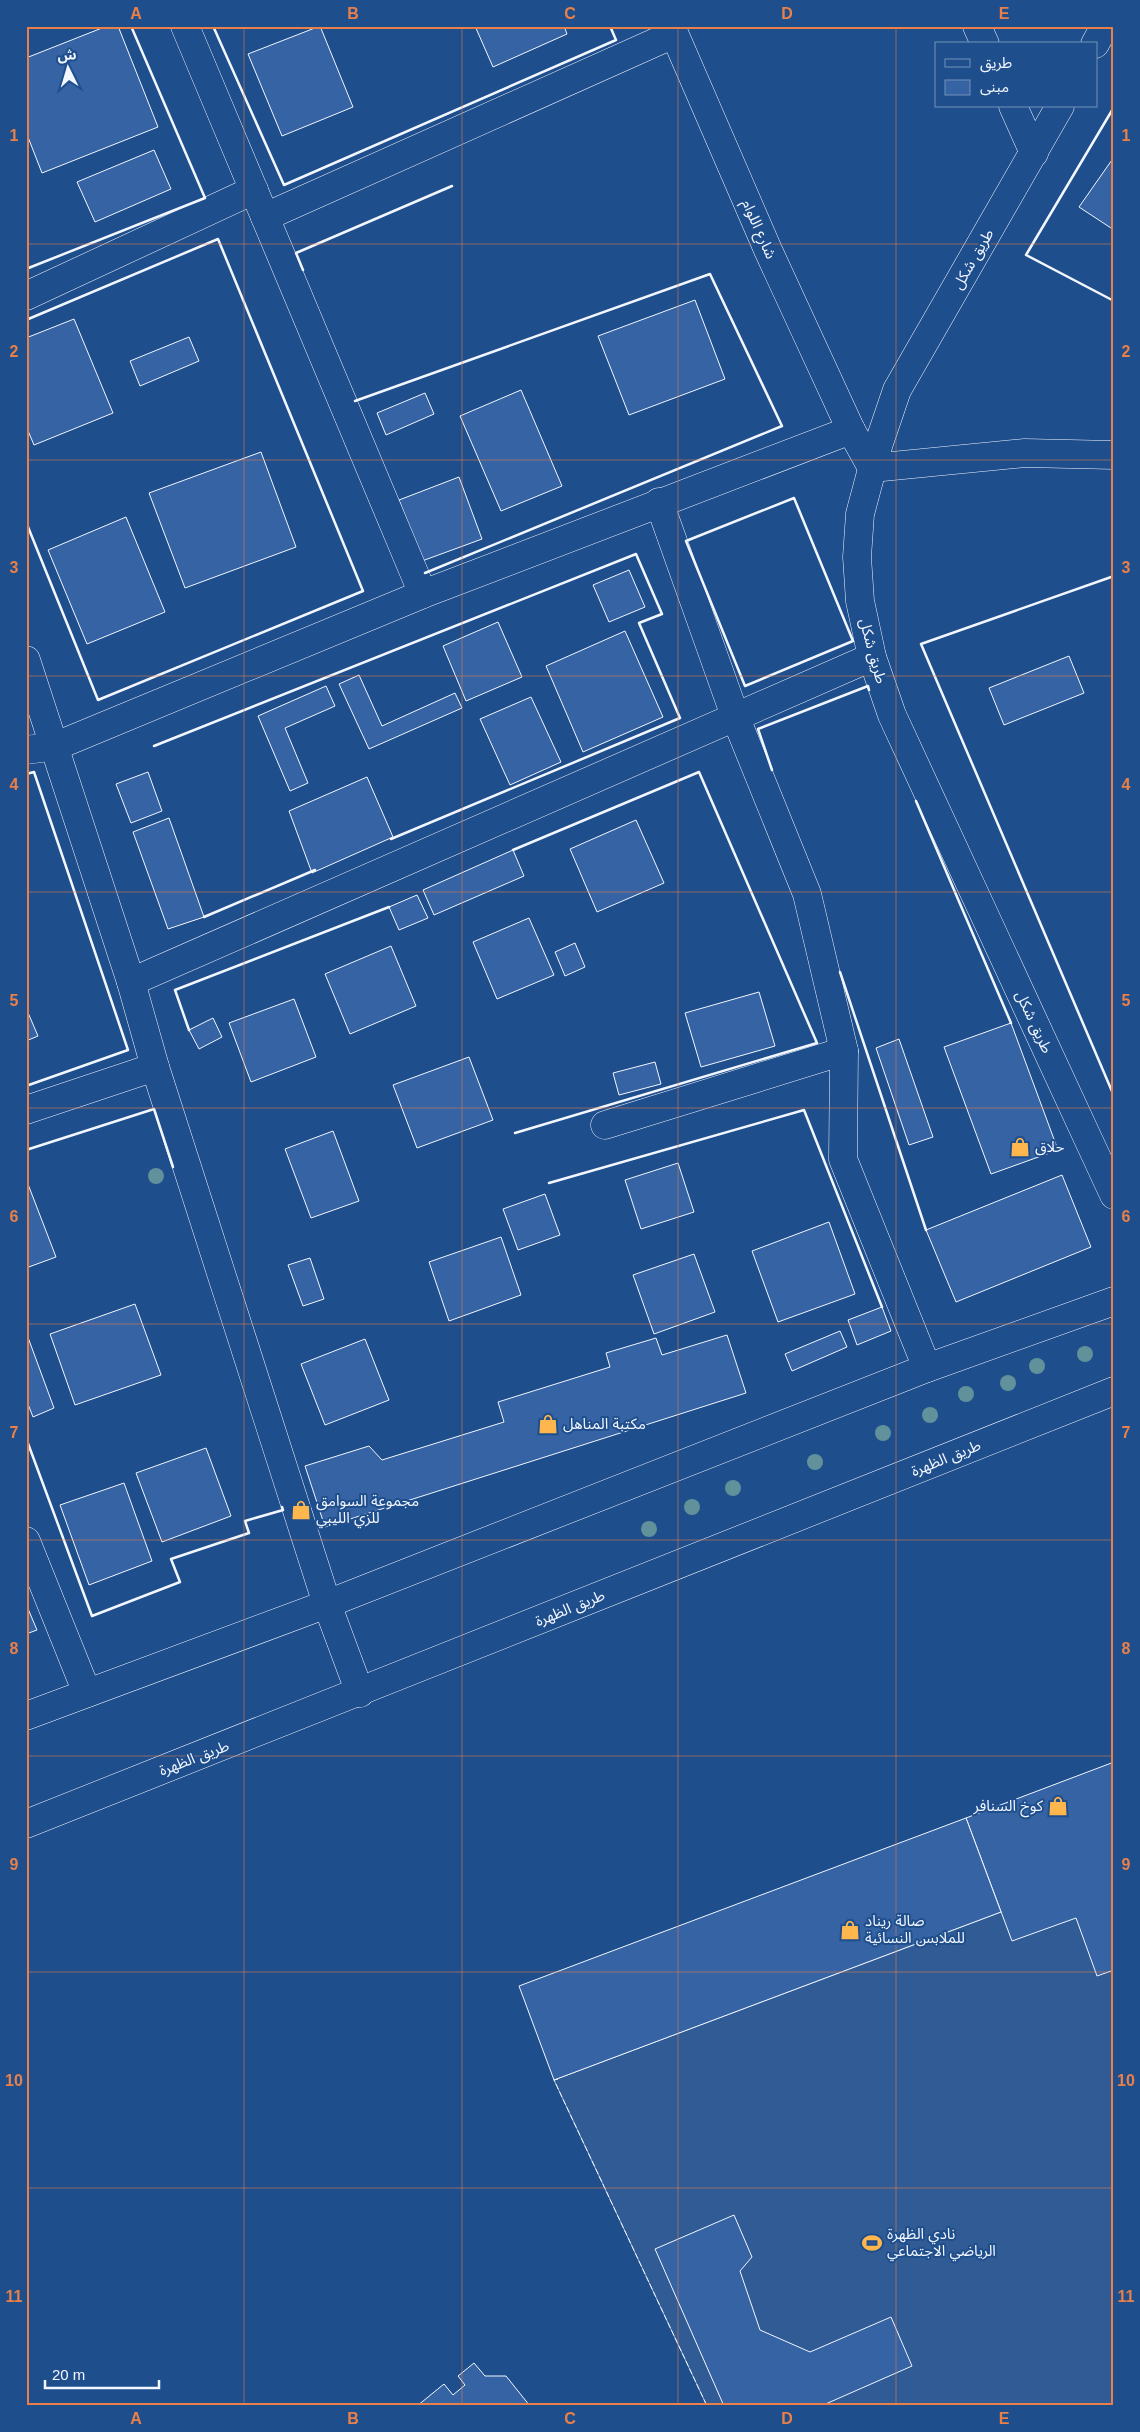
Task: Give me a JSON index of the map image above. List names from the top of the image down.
{
  "streets": {
    "street": ["شارع اللوام", "طريق شكل", "طريق الظهرة"]
  },
  "crossings": [
    ["شارع اللوام", "طريق شكل"]
  ],
  "places": {
    "shop": [
      "حلاق",
      "مكتبة المناهل",
      "مجموعة السوامق للزي الليبي",
      "كوخ السنافر",
      "صالة ريناد للملابس النسائية"
    ],
    "sports": ["نادي الظهرة الرياضي الاجتماعي"]
  },
  "legend": ["طريق", "مبنى"],
  "scale_bar": "20 m",
  "north": "top",
  "grid": {
    "columns": [
      "A",
      "B",
      "C",
      "D",
      "E"
    ],
    "rows": [
      "1",
      "2",
      "3",
      "4",
      "5",
      "6",
      "7",
      "8",
      "9",
      "10",
      "11"
    ]
  }
}
